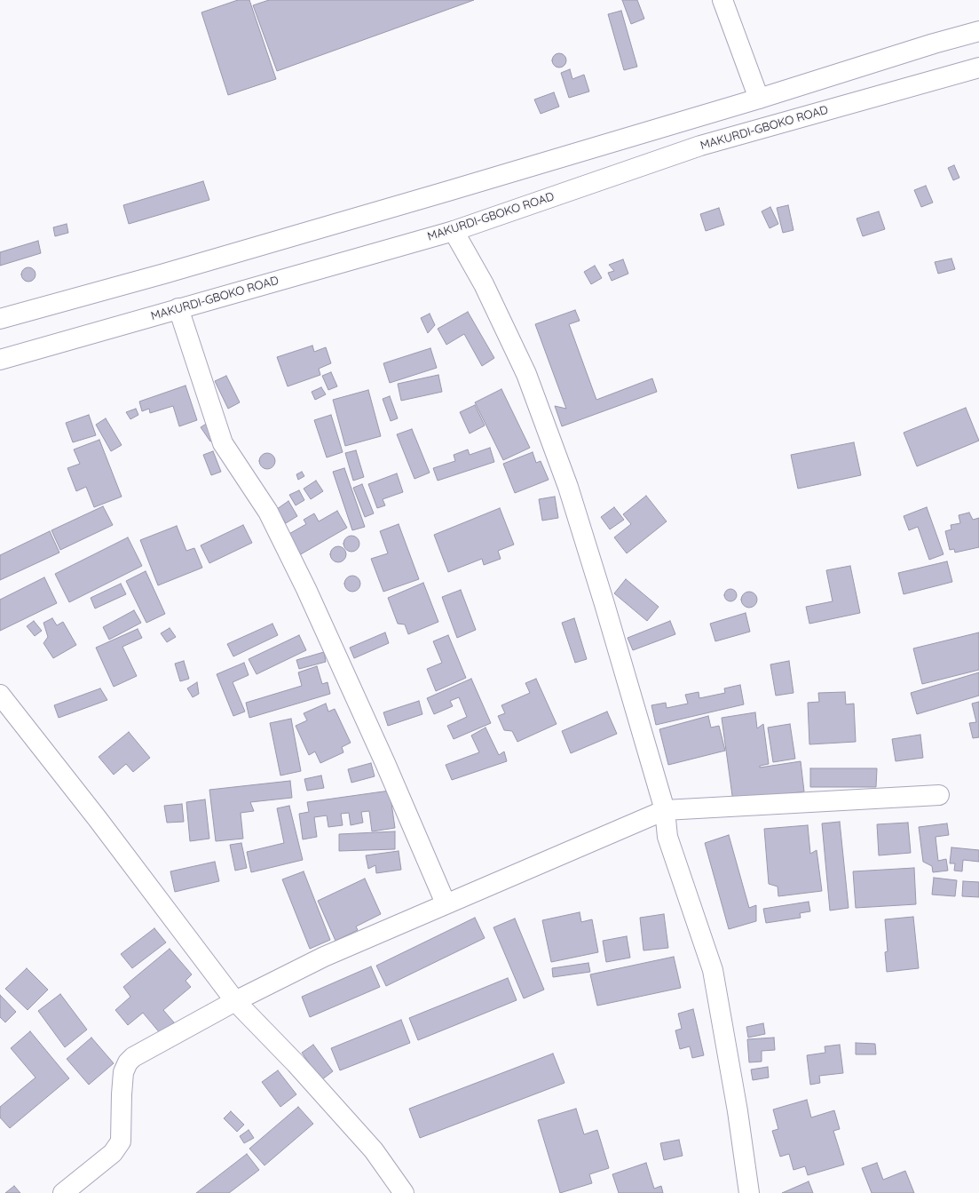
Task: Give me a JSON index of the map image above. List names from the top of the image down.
{
  "streets": {
    "street": ["MAKURDI-GBOKO ROAD"]
  }
}
